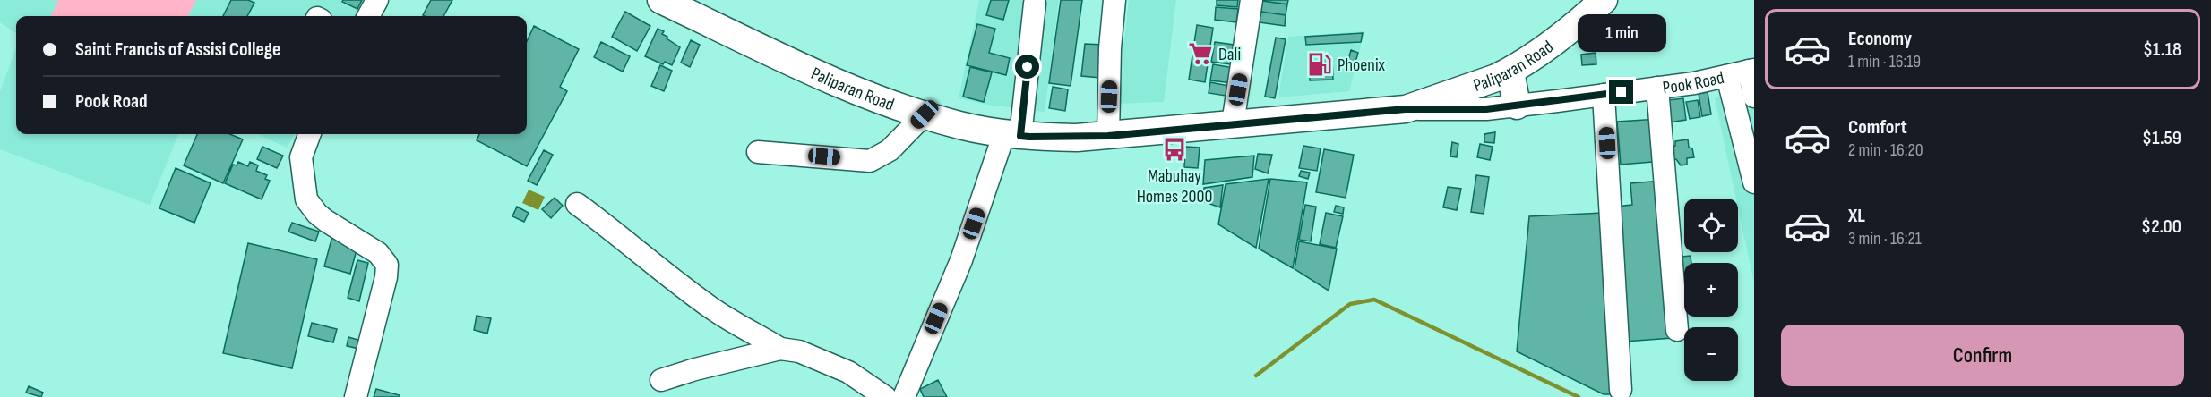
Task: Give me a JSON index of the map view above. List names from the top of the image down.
{
  "streets": {
    "main road": ["Paliparan Road"],
    "street": ["Pook Road"]
  },
  "crossings": [
    ["Paliparan Road", "Pook Road"]
  ],
  "places": {
    "supermarket": ["Dali"],
    "fuel station": ["Phoenix"],
    "bus stop": ["Mabuhay Homes 2000"]
  },
  "page": {
    "list": [
      {
        "name": "Economy",
        "note": "1 min · 16:19",
        "value": "$1.18"
      },
      {
        "name": "Comfort",
        "note": "2 min · 16:20",
        "value": "$1.59"
      },
      {
        "name": "XL",
        "note": "3 min · 16:21",
        "value": "$2.00"
      }
    ],
    "bubble": "1 min",
    "banner": ["Saint Francis of Assisi College", "Pook Road"],
    "map_buttons": ["+", "−"],
    "buttons": "Confirm"
  }
}
